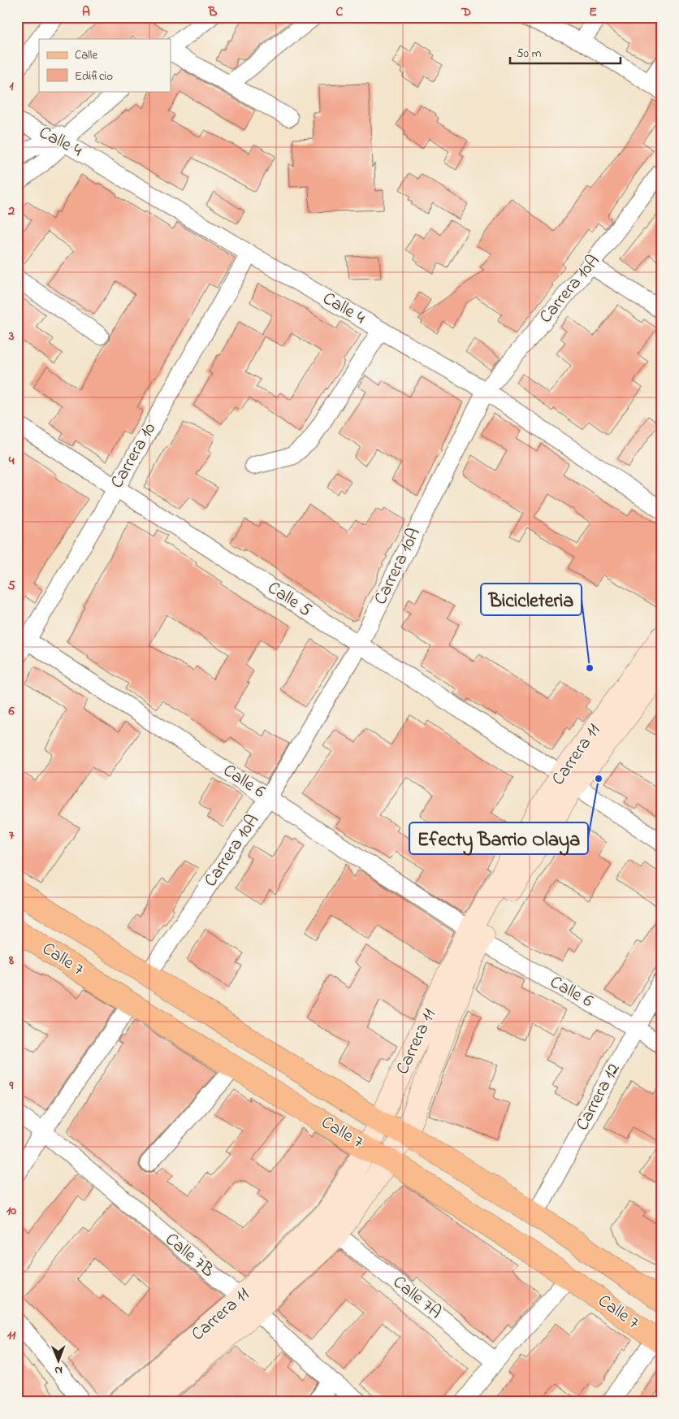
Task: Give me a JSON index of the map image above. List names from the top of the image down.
{
  "streets": {
    "main road": ["Carrera 11", "Calle 7"],
    "street": [
      "Calle 4",
      "Carrera 10A",
      "Carrera 10",
      "Calle 5",
      "Calle 6",
      "Carrera 12",
      "Calle 7B",
      "Calle 7A"
    ]
  },
  "crossings": [
    ["Calle 4", "Carrera 10A"],
    ["Calle 4", "Carrera 10"],
    ["Carrera 10A", "Calle 5"],
    ["Carrera 10A", "Calle 6"],
    ["Carrera 10A", "Calle 7"],
    ["Carrera 10", "Calle 5"],
    ["Carrera 10", "Calle 6"],
    ["Calle 5", "Carrera 11"],
    ["Carrera 11", "Calle 6"],
    ["Carrera 11", "Calle 7"],
    ["Carrera 11", "Calle 7B"],
    ["Carrera 11", "Calle 7A"],
    ["Calle 6", "Carrera 12"],
    ["Calle 7", "Carrera 12"]
  ],
  "places": ["Bicicleteria", "Efecty Barrio Olaya"],
  "legend": ["Calle", "Edificio"],
  "scale_bar": "50 m",
  "north": "bottom",
  "grid": {
    "columns": [
      "A",
      "B",
      "C",
      "D",
      "E"
    ],
    "rows": [
      "1",
      "2",
      "3",
      "4",
      "5",
      "6",
      "7",
      "8",
      "9",
      "10",
      "11"
    ]
  }
}
